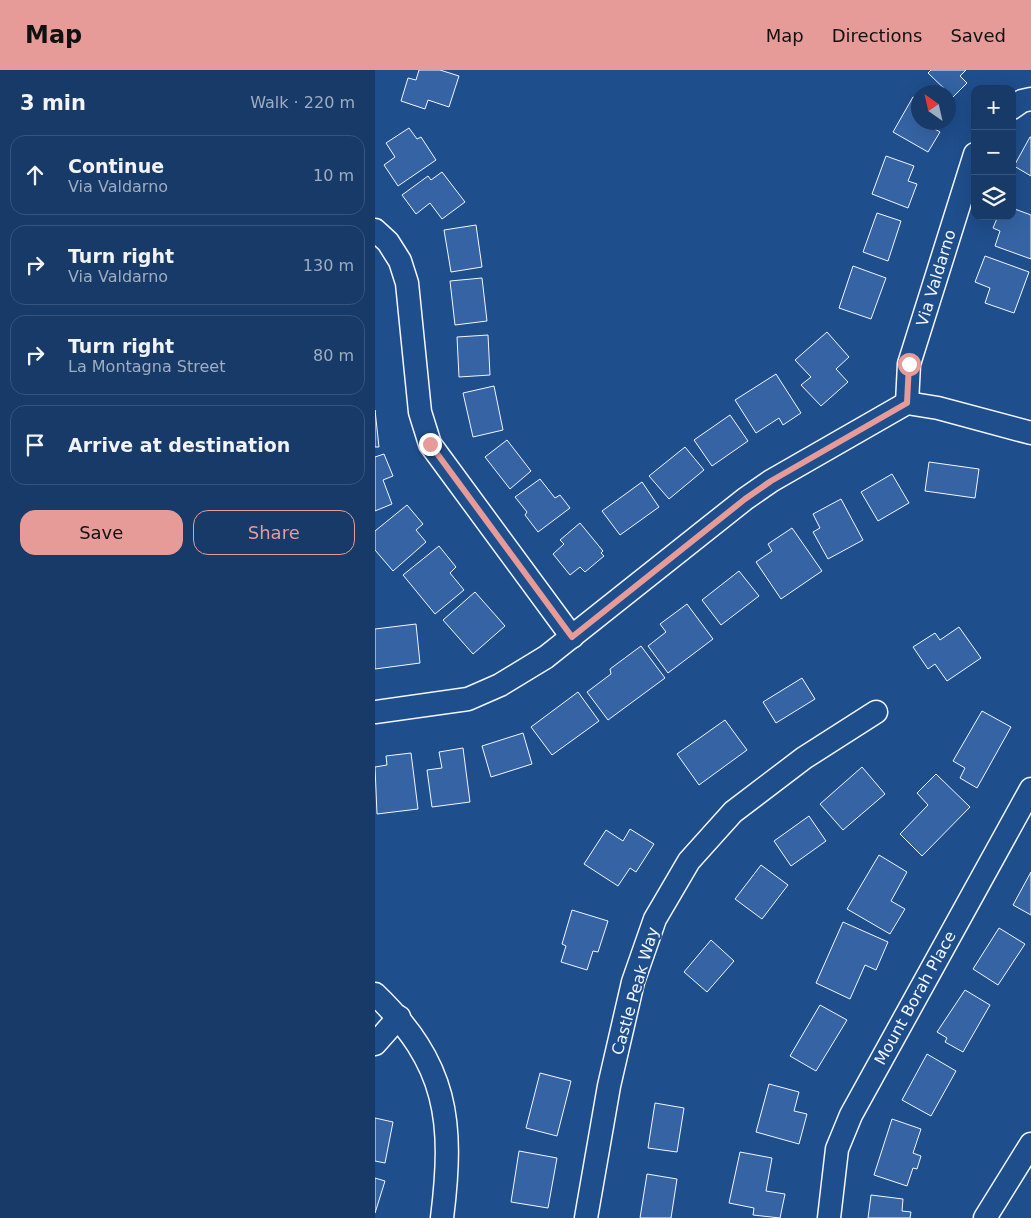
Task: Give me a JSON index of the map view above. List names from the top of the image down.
{
  "streets": {
    "street": ["Via Valdarno", "Castle Peak Way", "Mount Borah Place"]
  },
  "north": "top left",
  "page": {
    "header": "Map",
    "nav": ["Map", "Directions", "Saved"],
    "heading": ["3 min", "Walk · 220 m"],
    "map_buttons": ["+", "−"],
    "list": [
      ["Continue", "Via Valdarno", "10 m"],
      ["Turn right", "Via Valdarno", "130 m"],
      ["Turn right", "La Montagna Street", "80 m"],
      "Arrive at destination"
    ],
    "buttons": ["Save", "Share"]
  }
}
